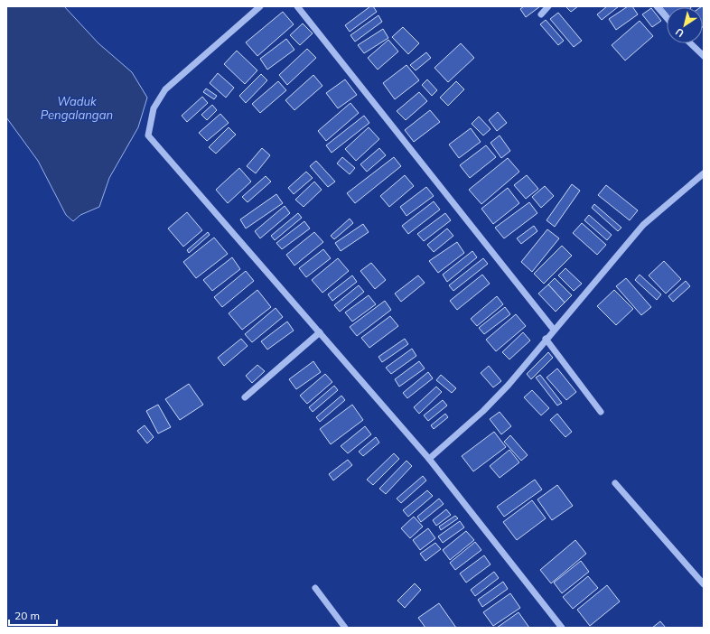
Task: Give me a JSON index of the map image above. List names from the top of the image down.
{
  "water": ["Waduk Pengalangan"],
  "scale_bar": "20 m",
  "north": "bottom left"
}
